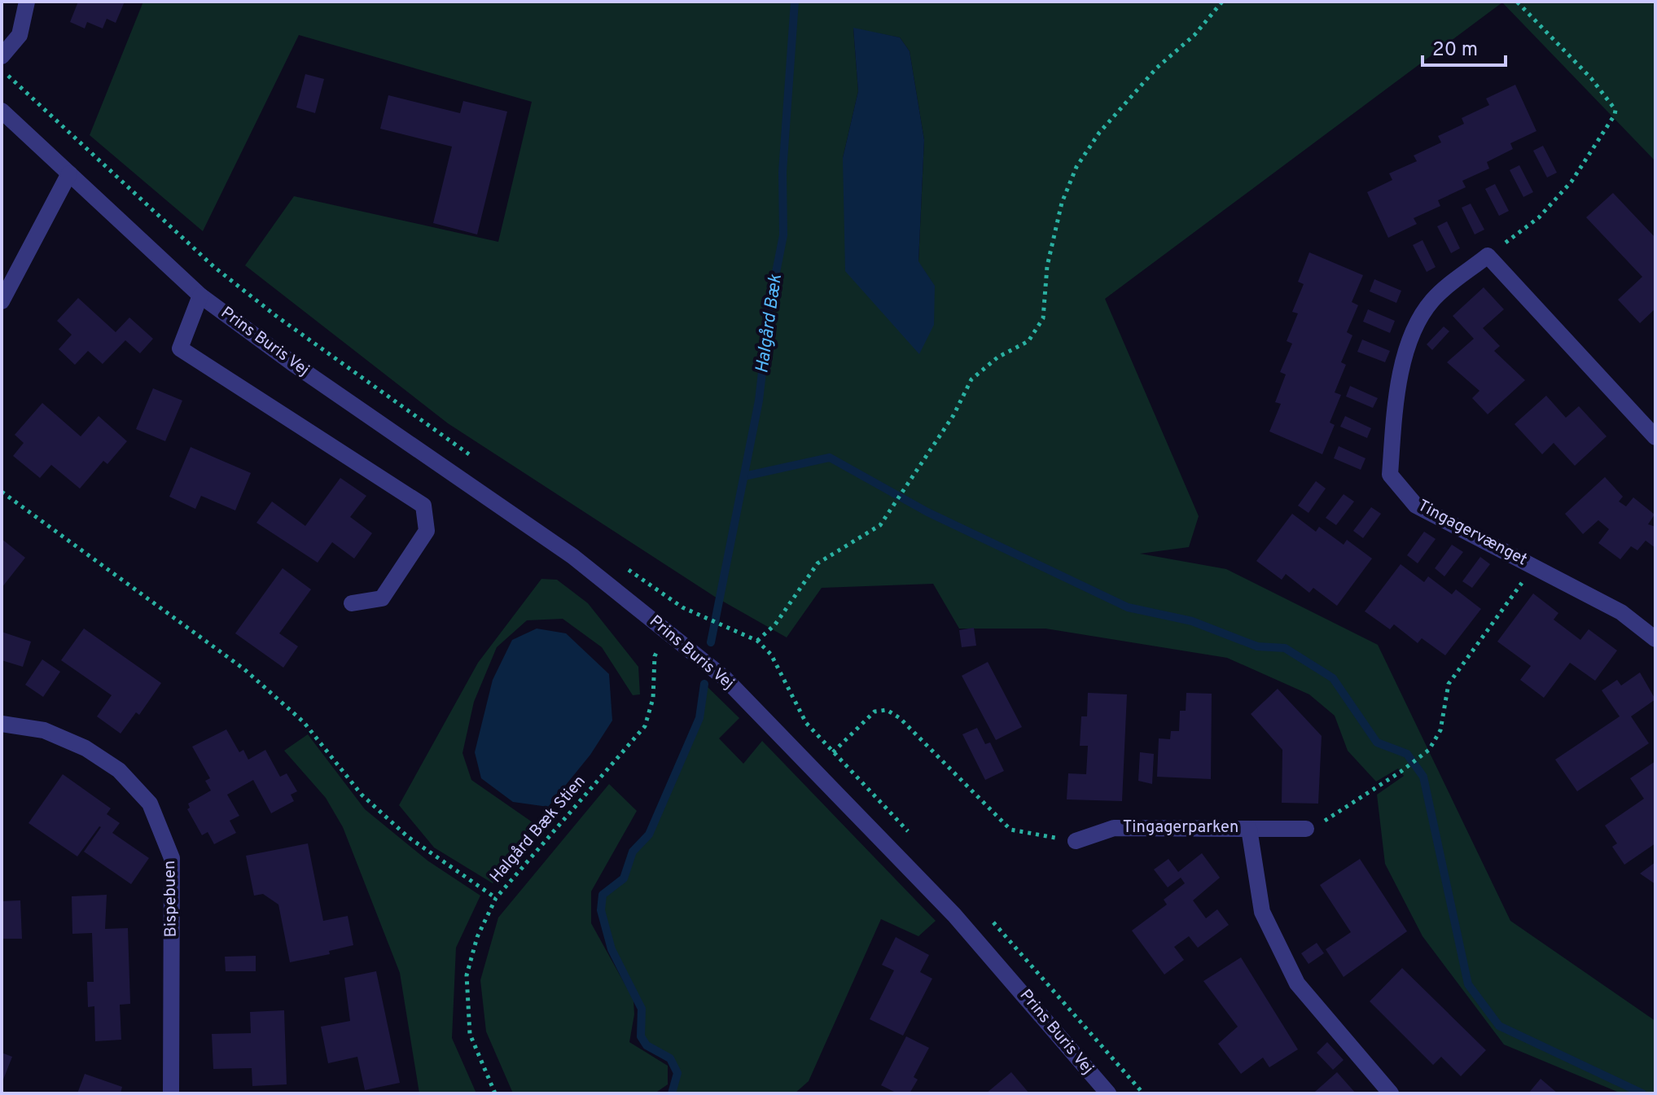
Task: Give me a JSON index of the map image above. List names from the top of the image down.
{
  "streets": {
    "street": [
      "Prins Buris Vej",
      "Tingagervænget",
      "Tingagerparken",
      "Bispebuen"
    ],
    "path": ["Halgård Bæk Stien"]
  },
  "crossings": [
    ["Prins Buris Vej", "Halgård Bæk Stien"]
  ],
  "water": ["Halgård Bæk"],
  "scale_bar": "20 m"
}
